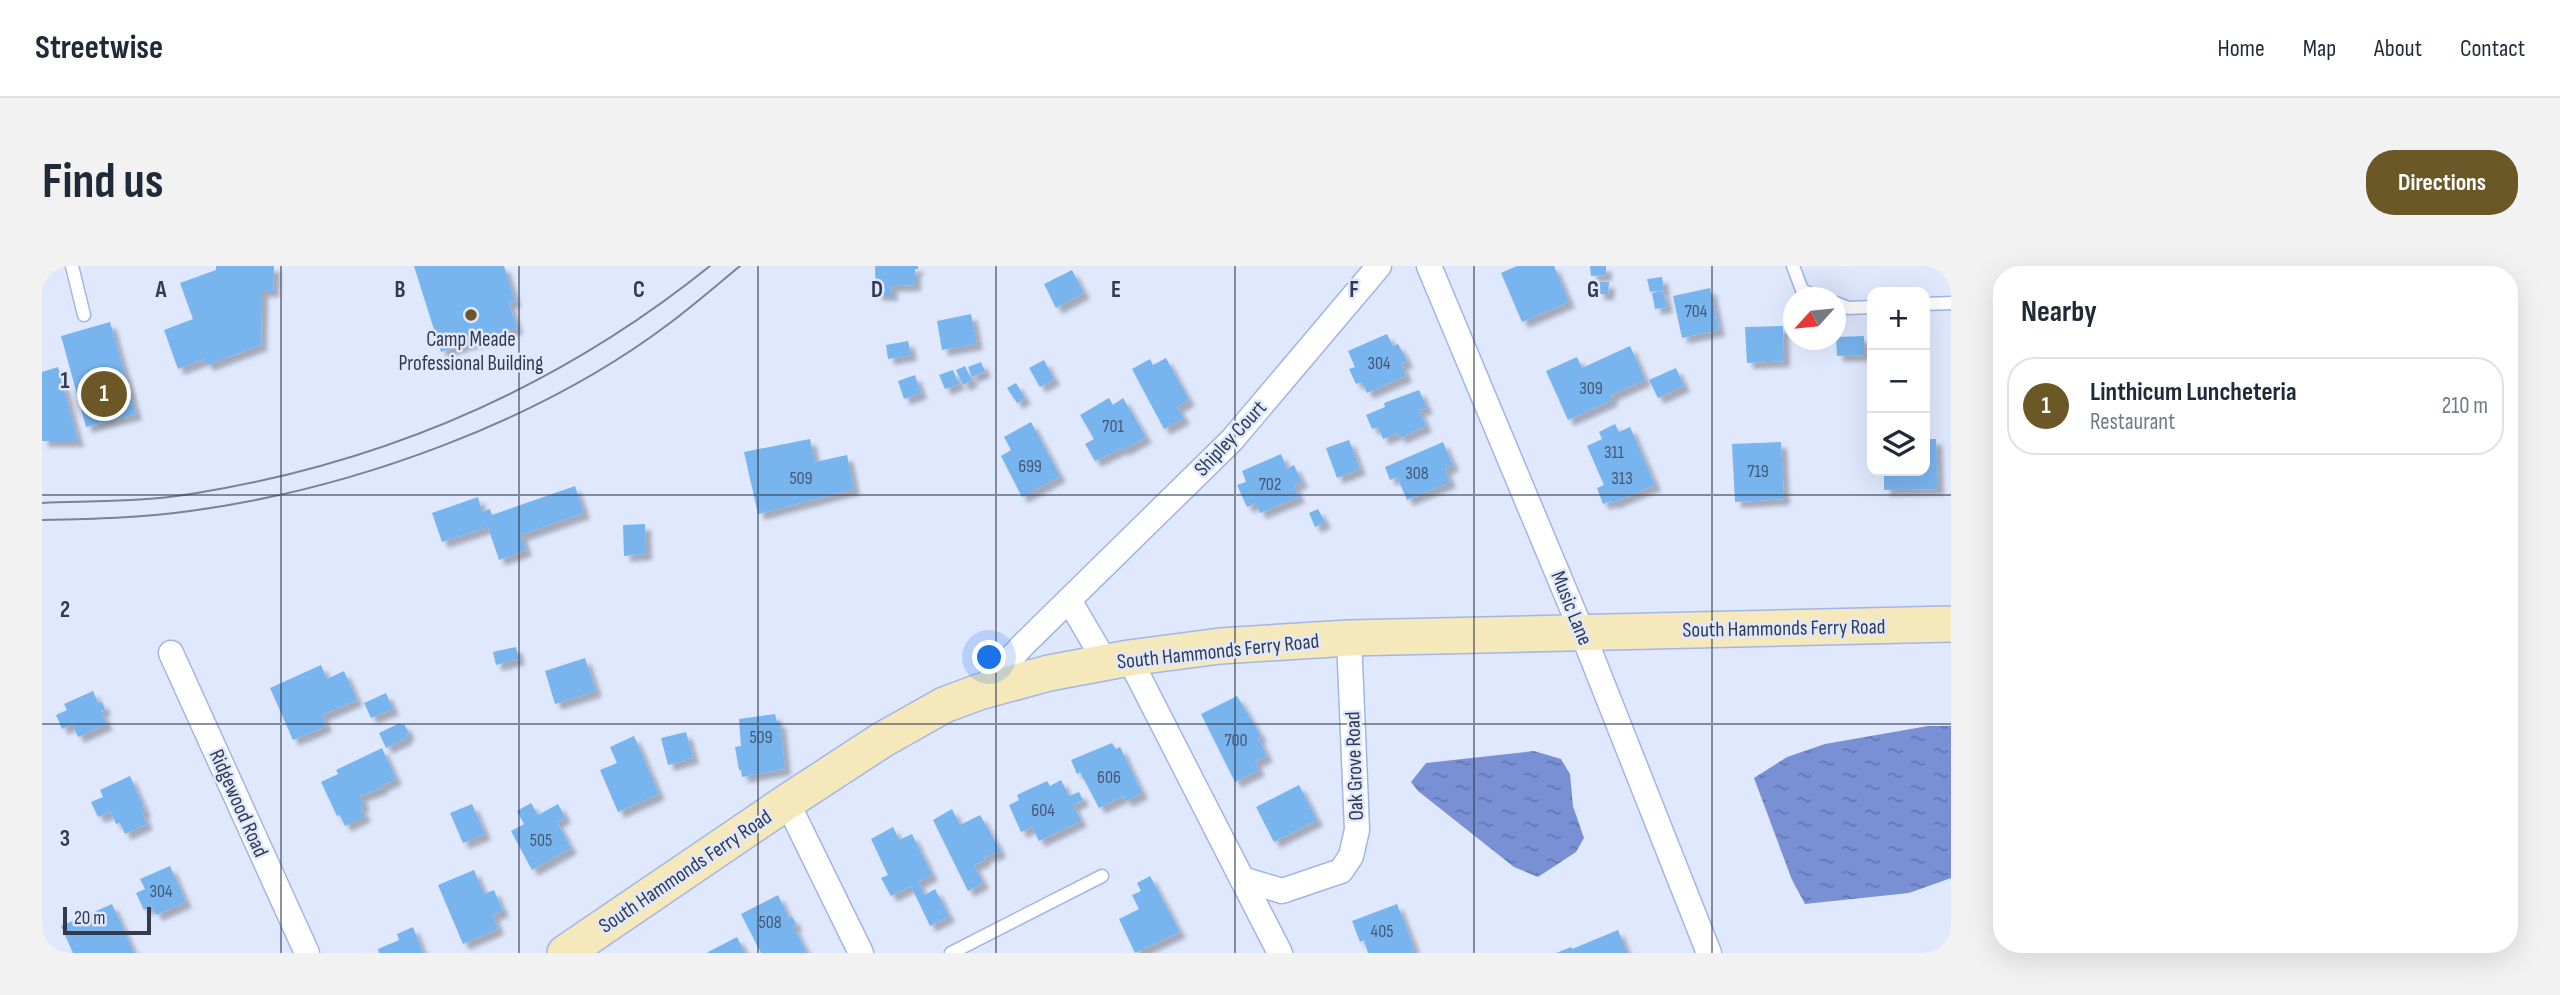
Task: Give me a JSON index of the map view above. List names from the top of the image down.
{
  "streets": {
    "street": [
      "Shipley Court",
      "Music Lane",
      "South Hammonds Ferry Road",
      "Oak Grove Road",
      "Ridgewood Road"
    ]
  },
  "crossings": [
    ["Shipley Court", "South Hammonds Ferry Road"],
    ["Music Lane", "South Hammonds Ferry Road"],
    ["South Hammonds Ferry Road", "Oak Grove Road"]
  ],
  "places": ["Camp Meade Professional Building"],
  "house_numbers": [
    "704",
    "304",
    "309",
    "701",
    "311",
    "699",
    "719",
    "308",
    "509",
    "313",
    "702",
    "509",
    "700",
    "606",
    "604",
    "505",
    "304",
    "508",
    "405"
  ],
  "scale_bar": "20 m",
  "north": "bottom left",
  "page": {
    "header": "Streetwise",
    "nav": [
      "Home",
      "Map",
      "About",
      "Contact"
    ],
    "buttons": "Directions",
    "title": "Find us",
    "heading": "Nearby",
    "map_buttons": ["+", "−"],
    "list": [
      {
        "mark": "1",
        "name": "Linthicum Luncheteria",
        "note": "Restaurant",
        "value": "210 m"
      }
    ],
    "pins": "1",
    "scale": "20 m"
  },
  "grid": {
    "columns": [
      "A",
      "B",
      "C",
      "D",
      "E",
      "F",
      "G"
    ],
    "rows": ["1", "2", "3"]
  }
}
